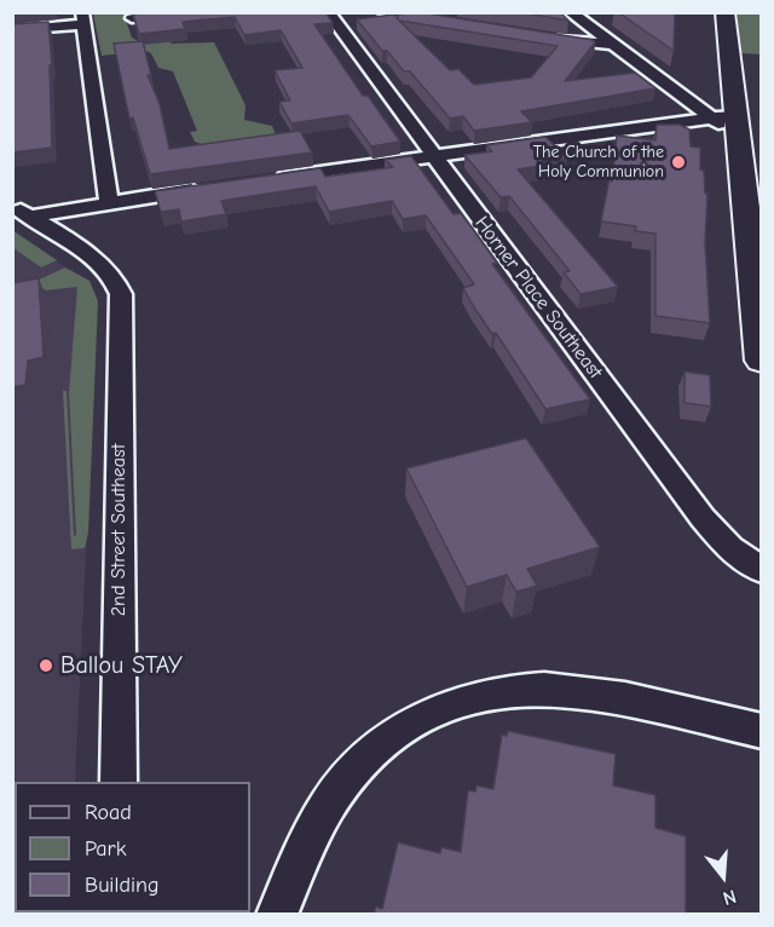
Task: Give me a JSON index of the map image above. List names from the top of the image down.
{
  "streets": {
    "street": ["Horner Place Southeast", "2nd Street Southeast"]
  },
  "places": ["The Church of the Holy Communion", "Ballou STAY"],
  "legend": ["Road", "Park", "Building"],
  "north": "bottom"
}
